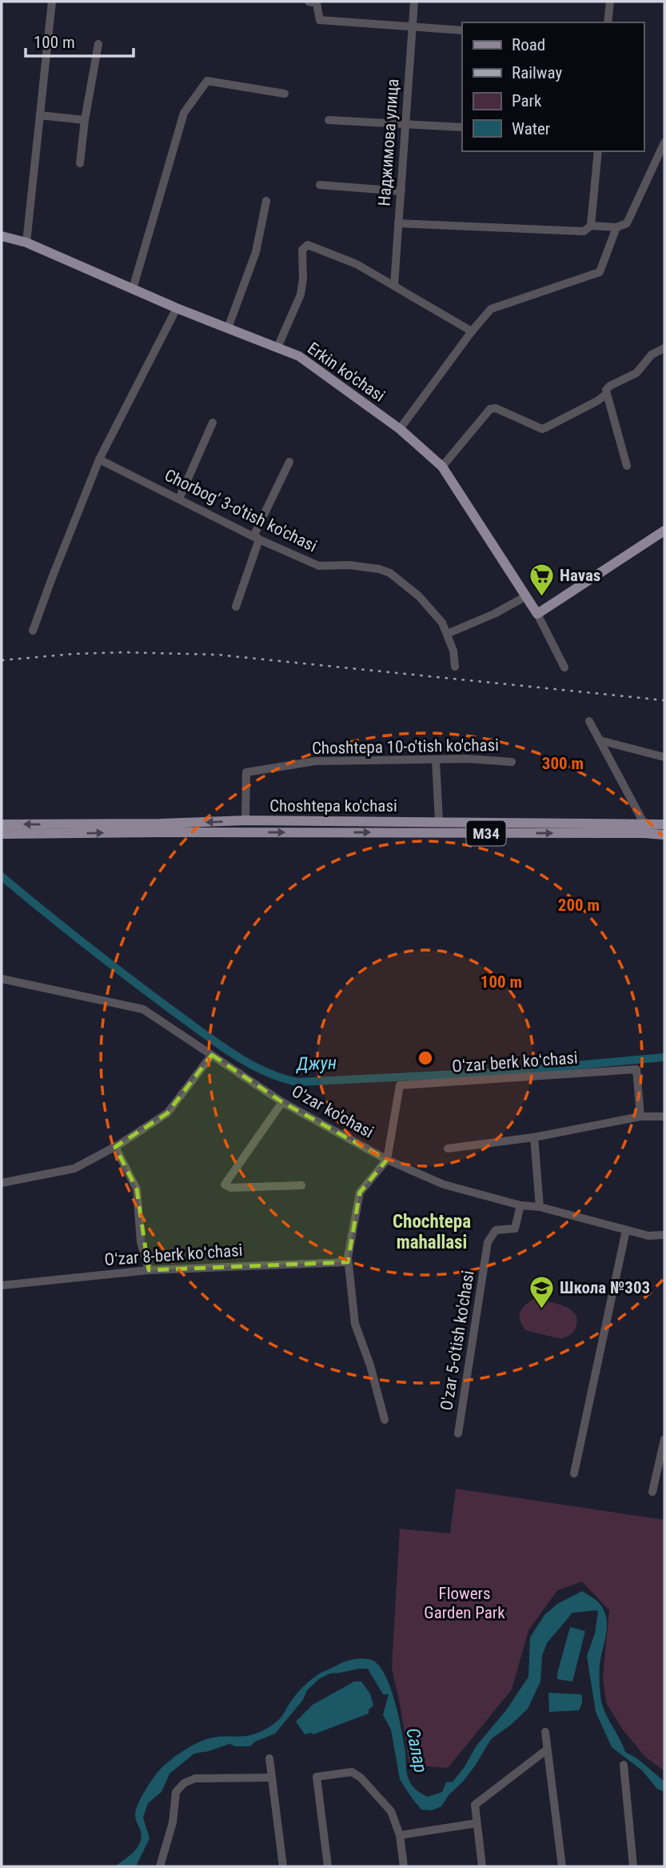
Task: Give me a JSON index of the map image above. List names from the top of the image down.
{
  "streets": {
    "main road": ["Erkin ko'chasi", "Choshtepa ko'chasi", "M34"],
    "street": [
      "Наджимова улица",
      "Chorbog' 3-o'tish ko'chasi",
      "Choshtepa 10-o'tish ko'chasi",
      "Oʻzar berk koʻchasi",
      "O'zar ko'chasi",
      "Oʻzar 8-berk koʻchasi",
      "O'zar 5-o'tish ko'chasi"
    ]
  },
  "crossings": [
    ["Choshtepa 10-o'tish ko'chasi", "Choshtepa ko'chasi"],
    ["Oʻzar berk koʻchasi", "O'zar ko'chasi"],
    ["O'zar ko'chasi", "O'zar 5-o'tish ko'chasi"]
  ],
  "districts": ["Chochtepa mahallasi"],
  "water": ["Джун", "Салар"],
  "parks": ["Flowers Garden Park"],
  "places": {
    "supermarket": ["Havas"],
    "school or university": ["Школа №303"]
  },
  "legend": [
    "Road",
    "Railway",
    "Park",
    "Water"
  ],
  "scale_bar": "100 m",
  "rings": ["300 m", "200 m", "100 m"]
}
